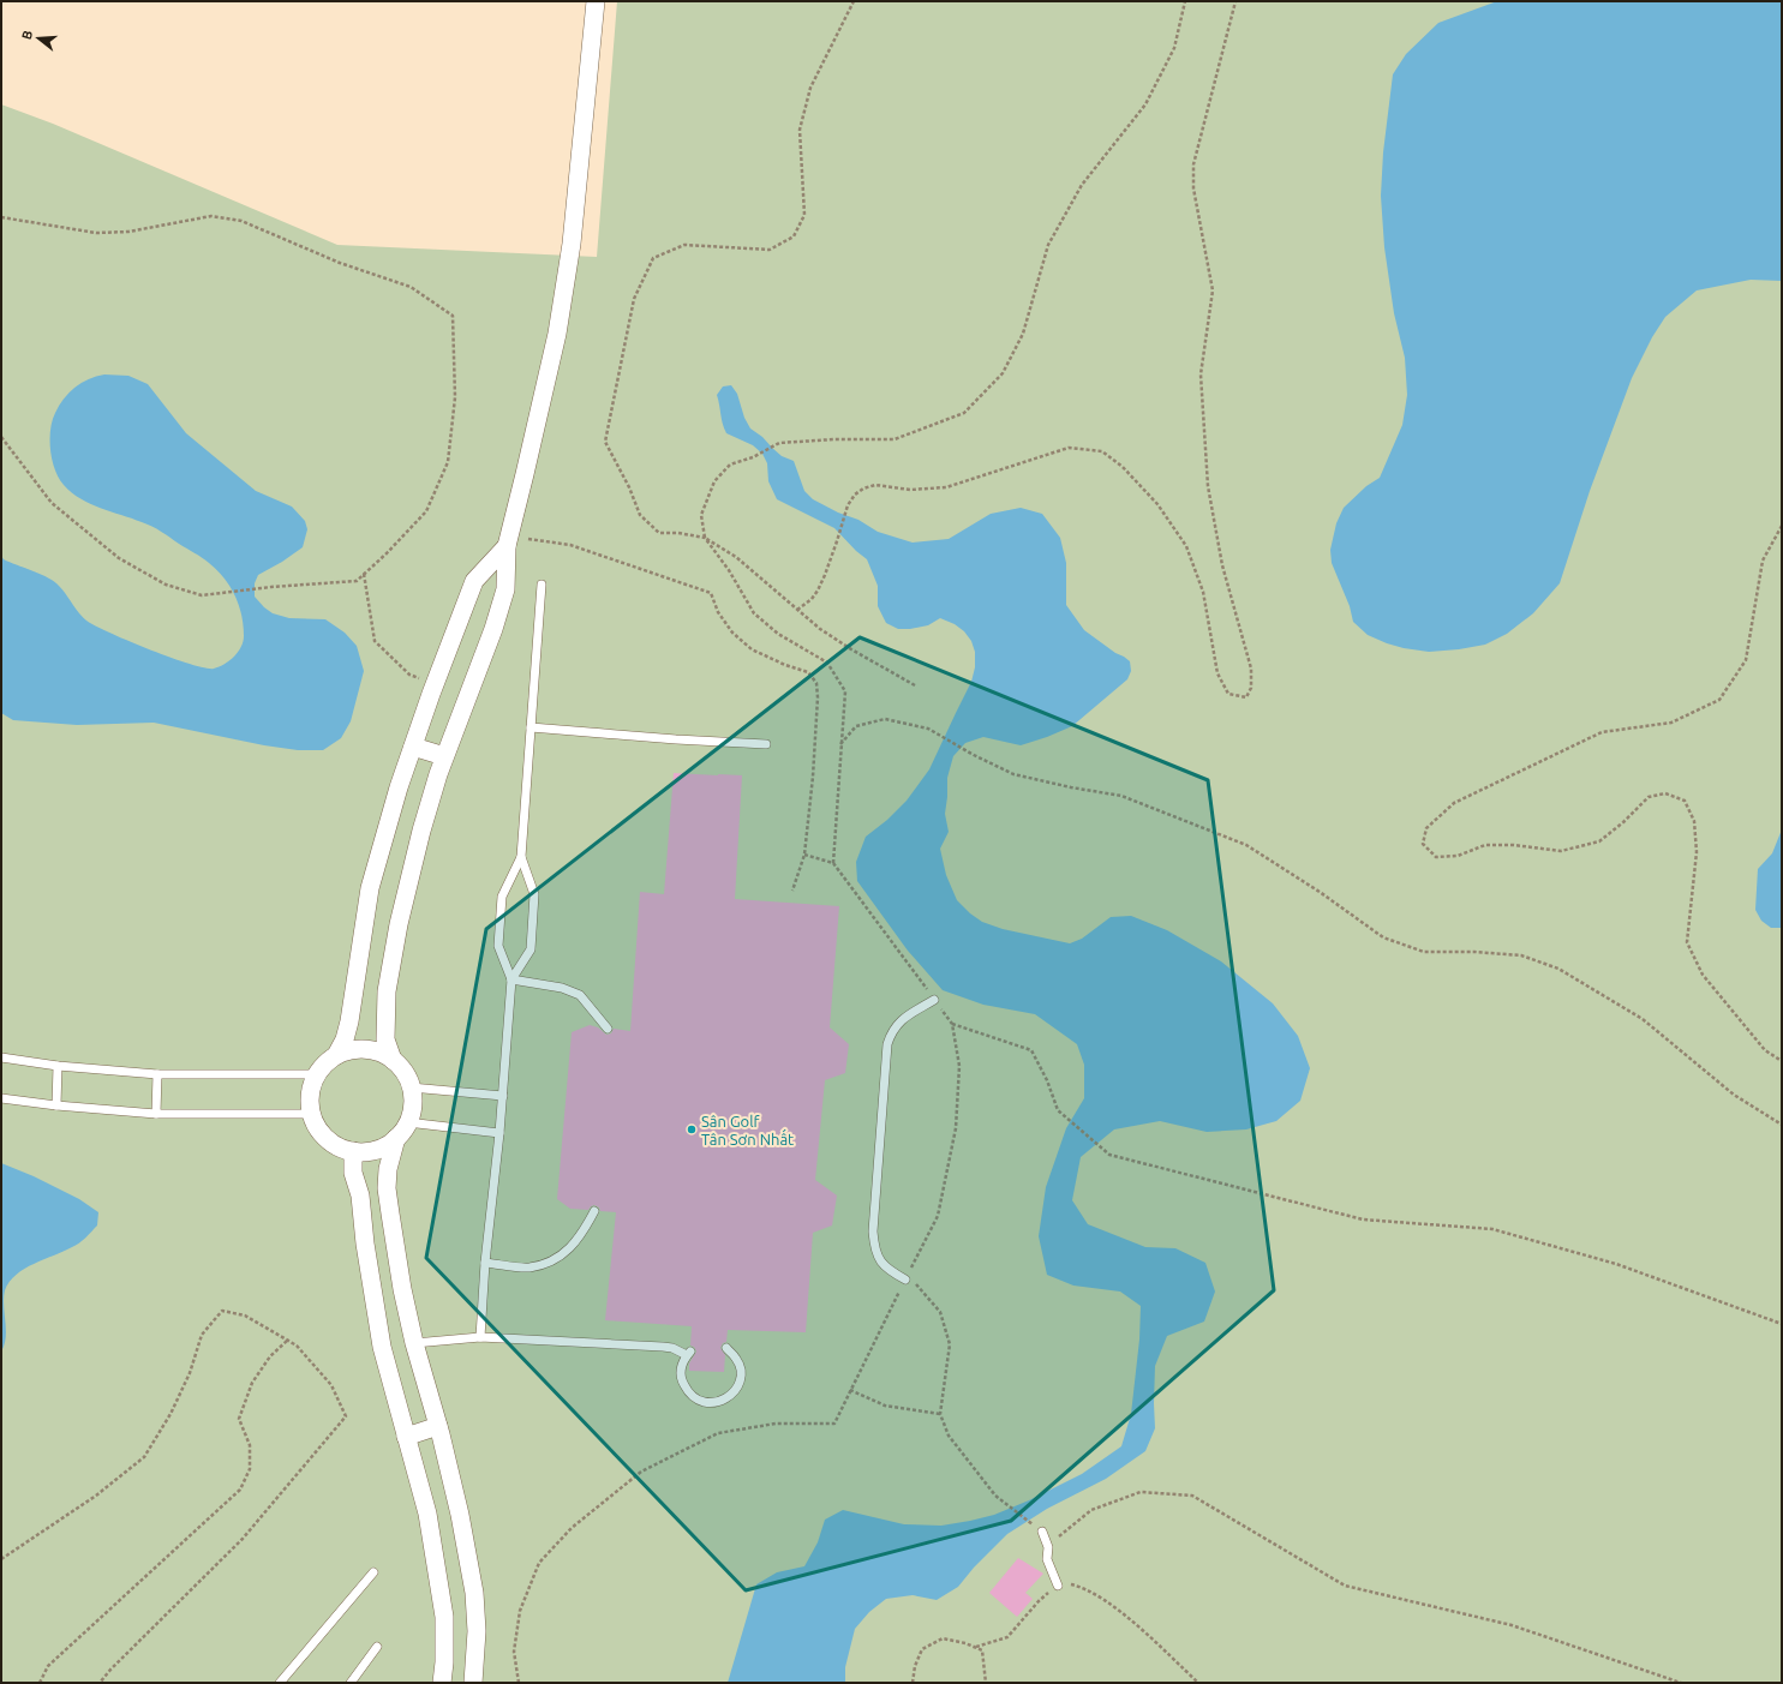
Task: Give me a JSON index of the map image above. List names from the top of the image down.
{
  "places": ["Sân Golf Tân Sơn Nhất"],
  "north": "left"
}
